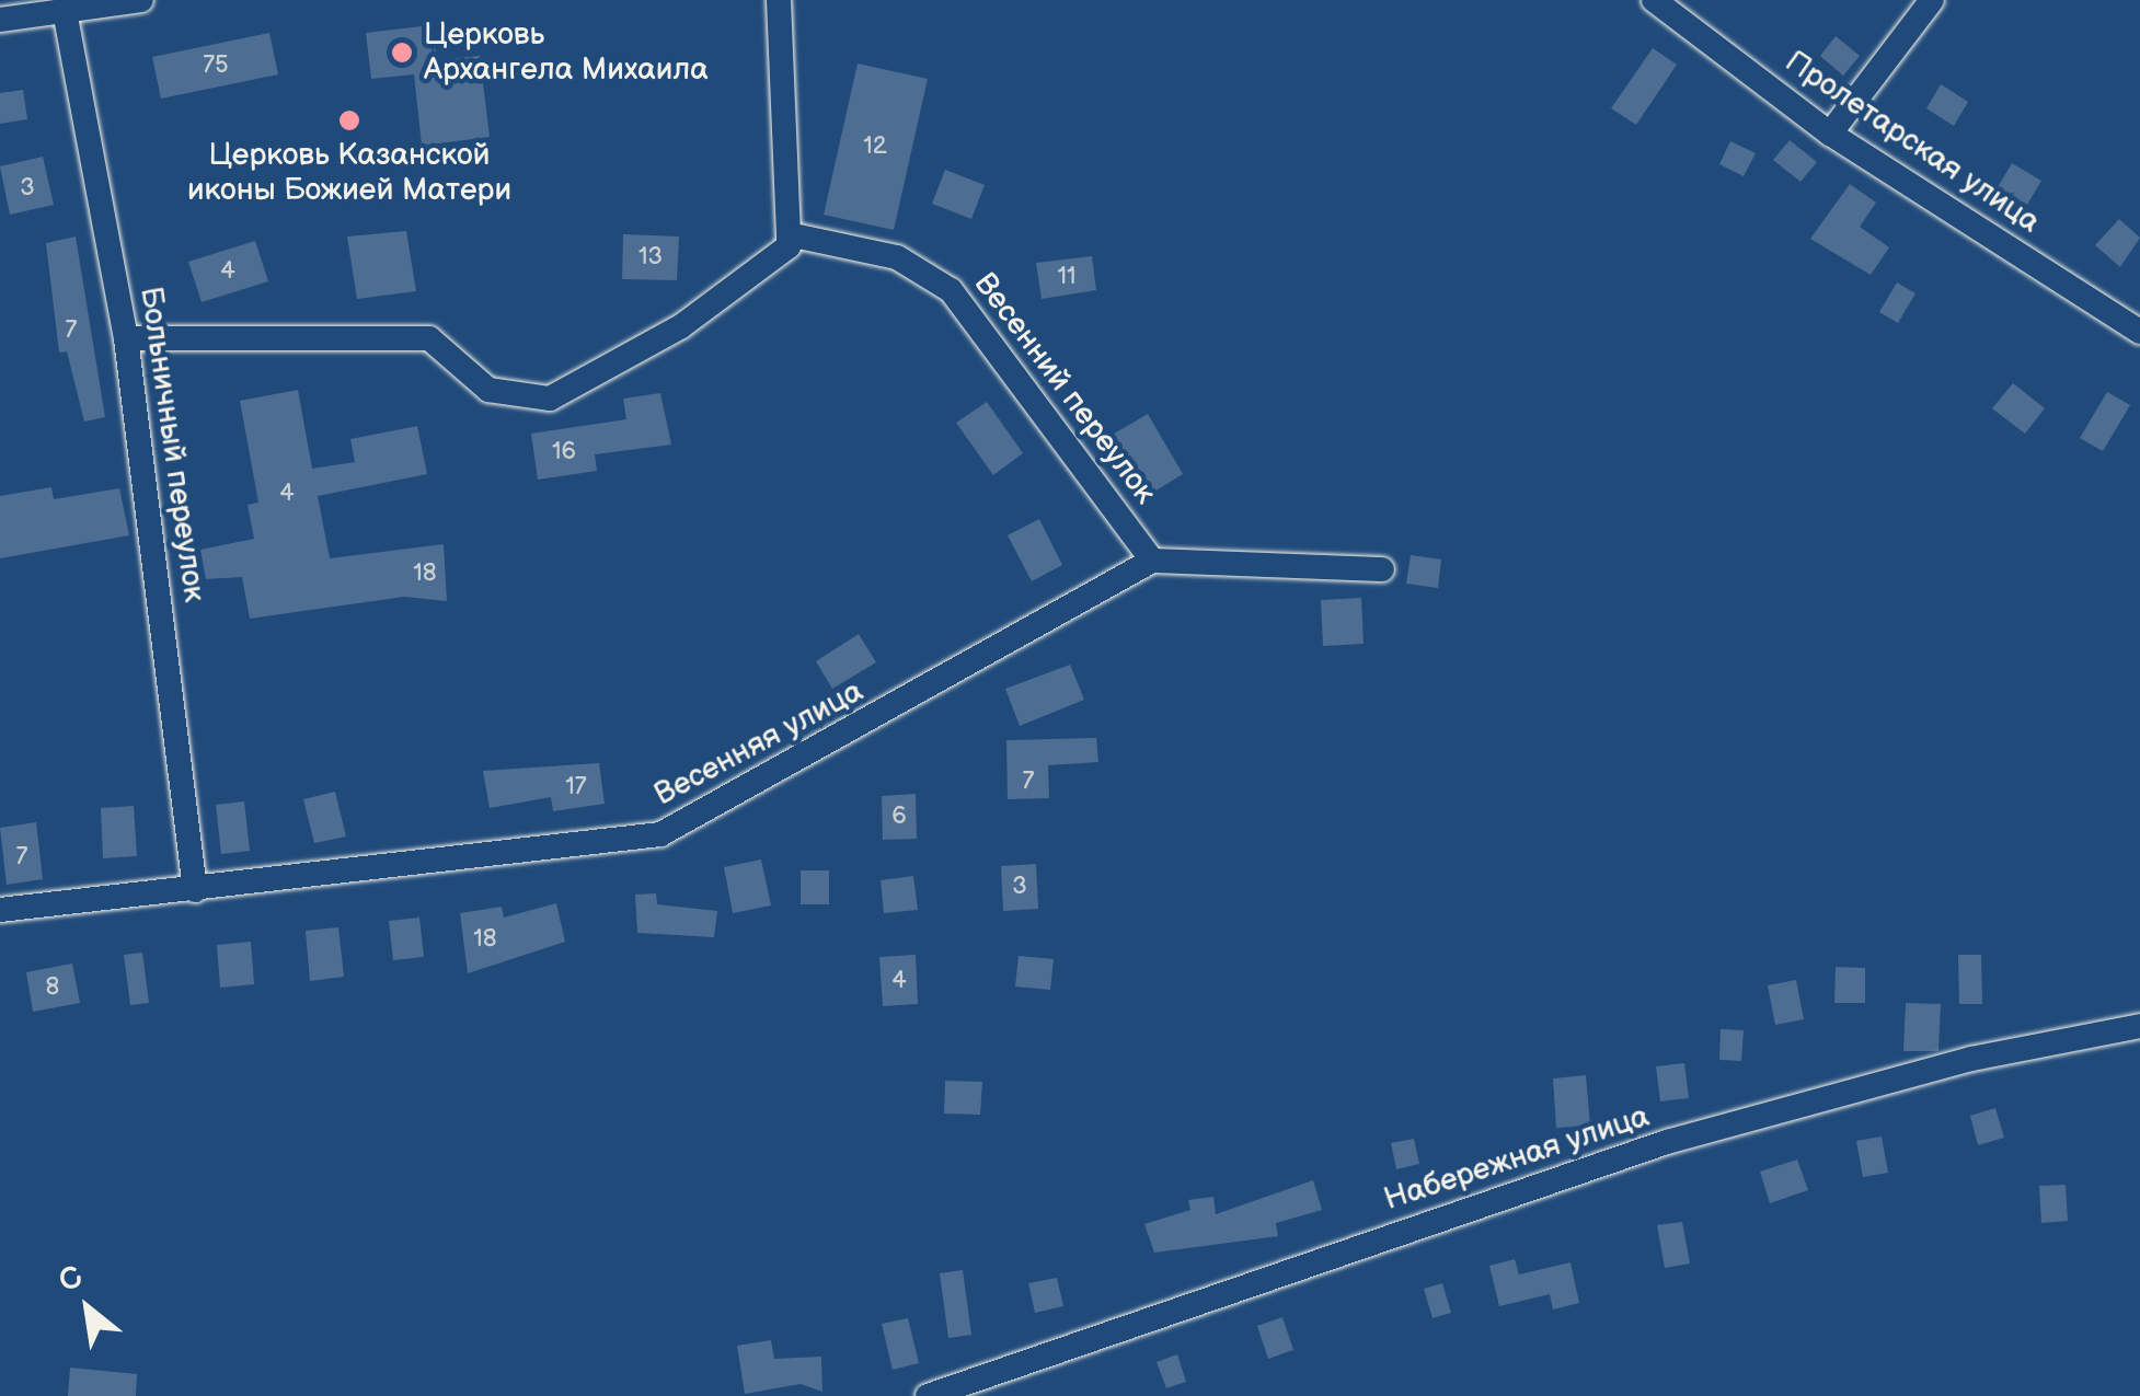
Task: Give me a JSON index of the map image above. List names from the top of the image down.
{
  "streets": {
    "street": [
      "Пролетарская улица",
      "Весенний переулок",
      "Больничный переулок",
      "Весенняя улица",
      "Набережная улица"
    ]
  },
  "crossings": [
    ["Весенний переулок", "Весенняя улица"],
    ["Больничный переулок", "Весенняя улица"]
  ],
  "places": ["Церковь Архангела Михаила", "Церковь Казанской иконы Божией Матери"],
  "house_numbers": [
    "75",
    "12",
    "3",
    "13",
    "4",
    "11",
    "7",
    "16",
    "4",
    "18",
    "7",
    "17",
    "6",
    "7",
    "3",
    "18",
    "4",
    "8"
  ],
  "north": "top left"
}
